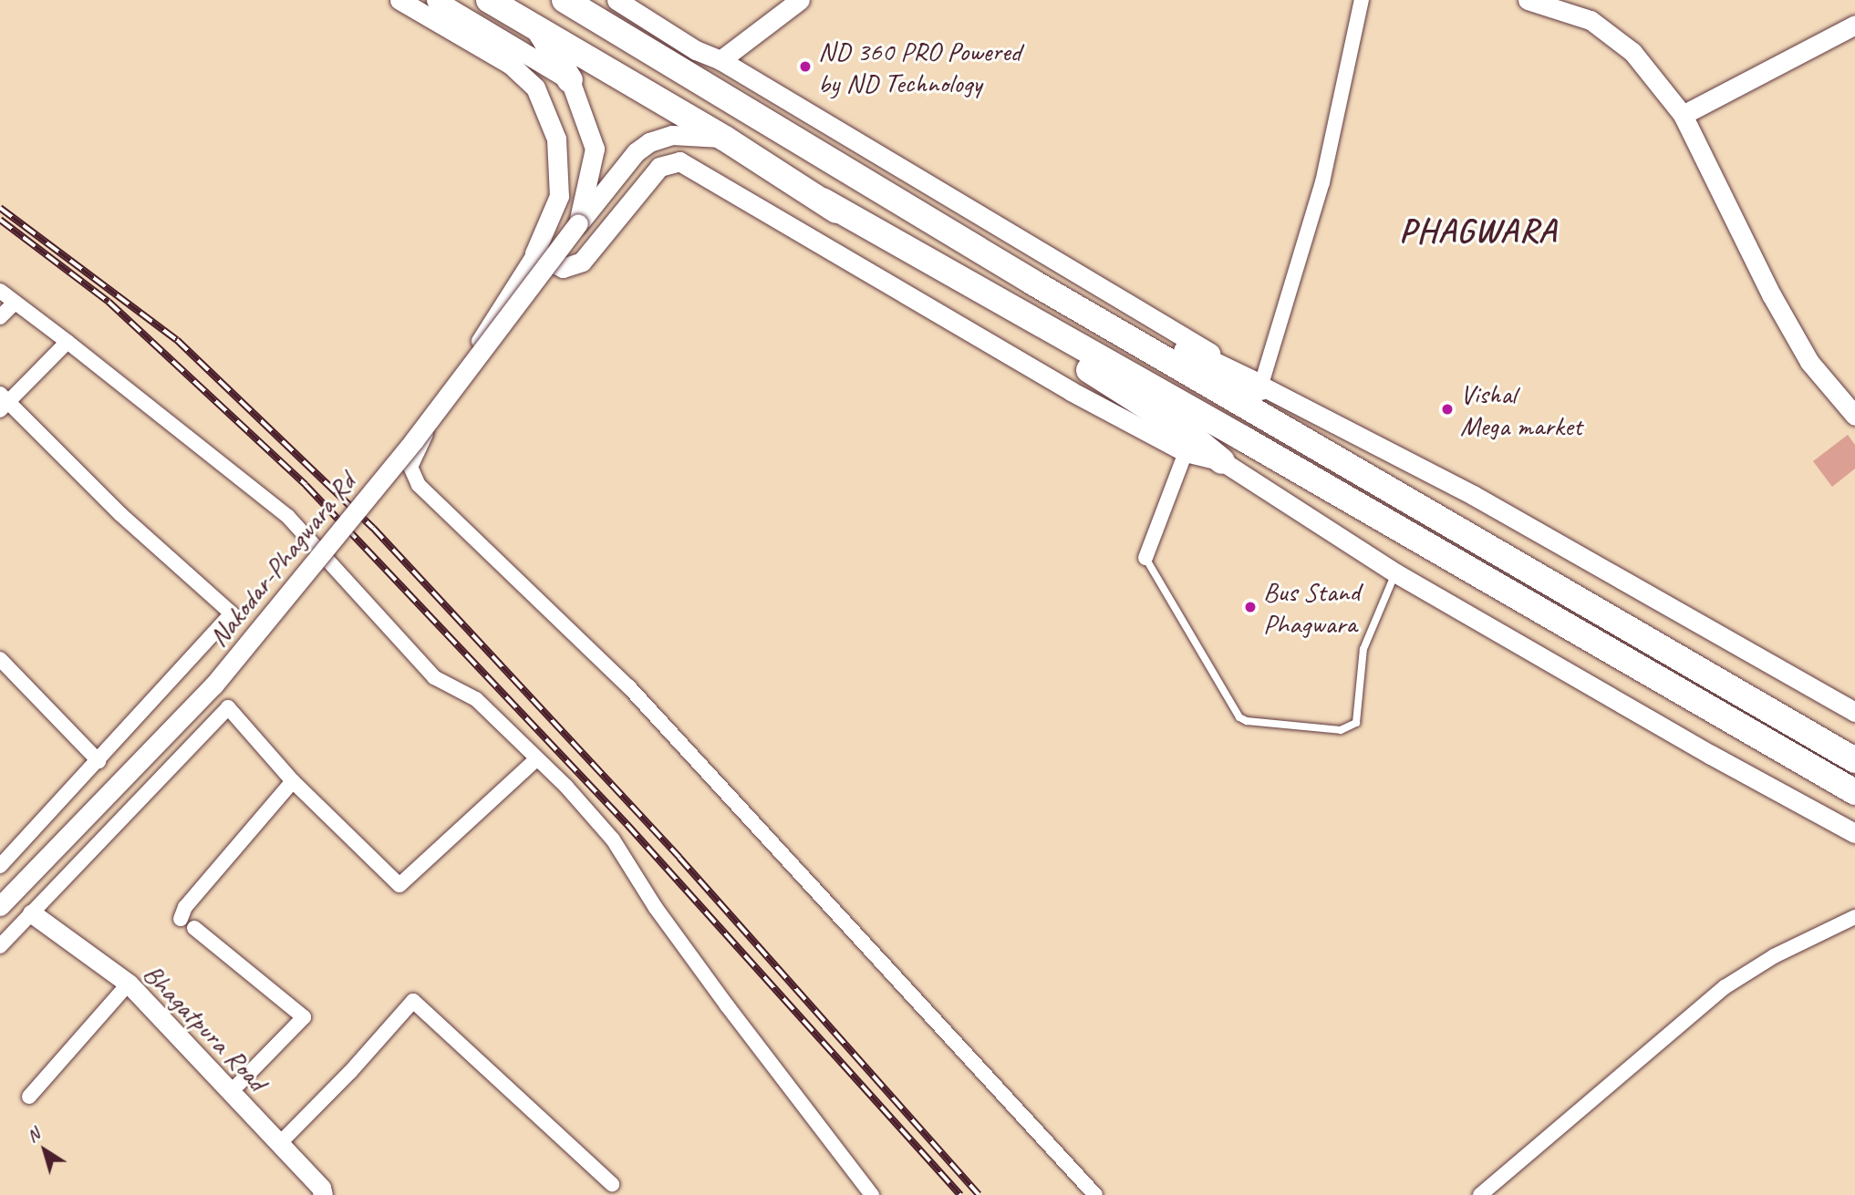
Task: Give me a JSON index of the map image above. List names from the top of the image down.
{
  "streets": {
    "main road": ["Nakodar-Phagwara Rd", "Bhagatpura Road"]
  },
  "districts": ["PHAGWARA"],
  "places": ["ND 360 PRO Powered by ND Technology", "Vishal Mega market", "Bus Stand Phagwara"],
  "north": "top left"
}
